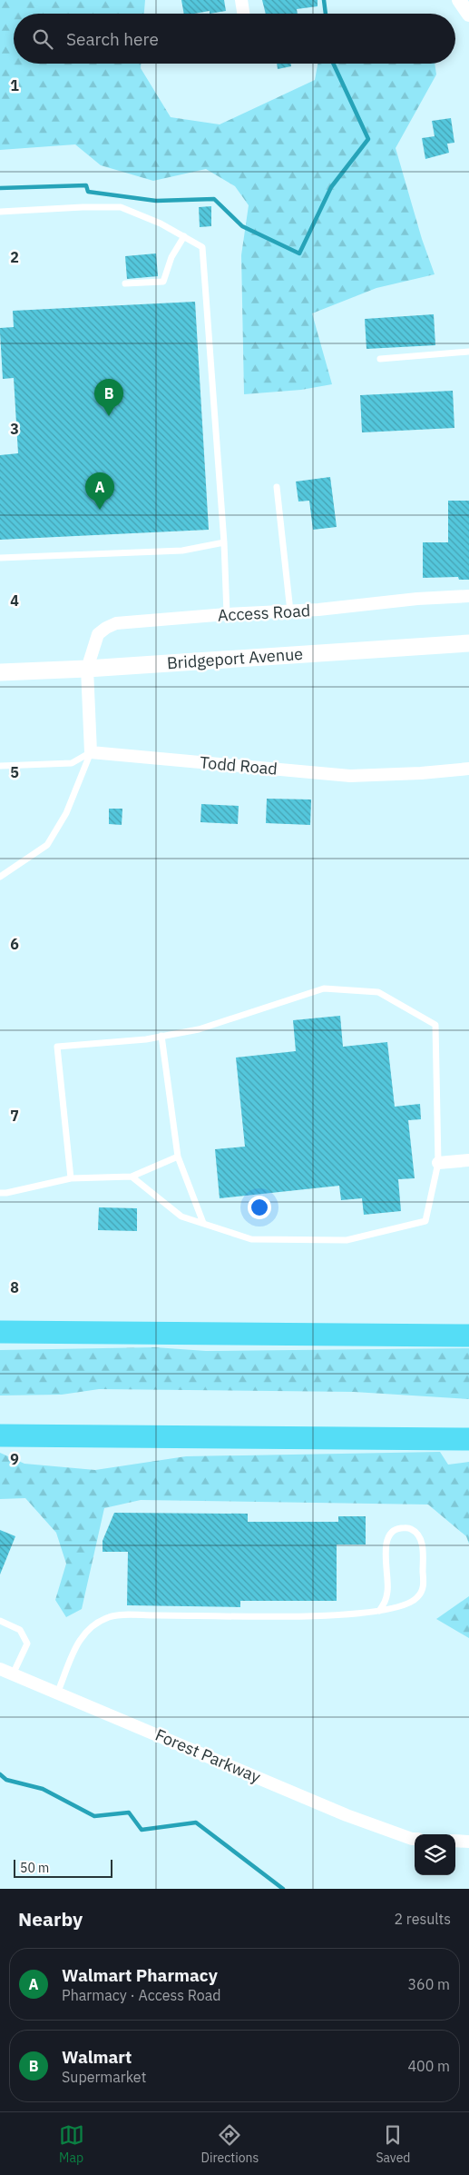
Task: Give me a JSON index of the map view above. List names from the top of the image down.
{
  "streets": {
    "main road": ["Bridgeport Avenue"],
    "street": ["Access Road", "Todd Road", "Forest Parkway"]
  },
  "crossings": [
    ["Access Road", "Bridgeport Avenue"]
  ],
  "scale_bar": "50 m",
  "page": {
    "search": "Search here",
    "pins": ["B", "A"],
    "scale": "50 m",
    "heading": ["Nearby", "2 results"],
    "list": [
      {
        "mark": "A",
        "name": "Walmart Pharmacy",
        "note": "Pharmacy · Access Road",
        "value": "360 m"
      },
      {
        "mark": "B",
        "name": "Walmart",
        "note": "Supermarket",
        "value": "400 m"
      }
    ],
    "nav": ["Map", "Directions", "Saved"]
  },
  "grid": {
    "rows": [
      "1",
      "2",
      "3",
      "4",
      "5",
      "6",
      "7",
      "8",
      "9"
    ]
  }
}
